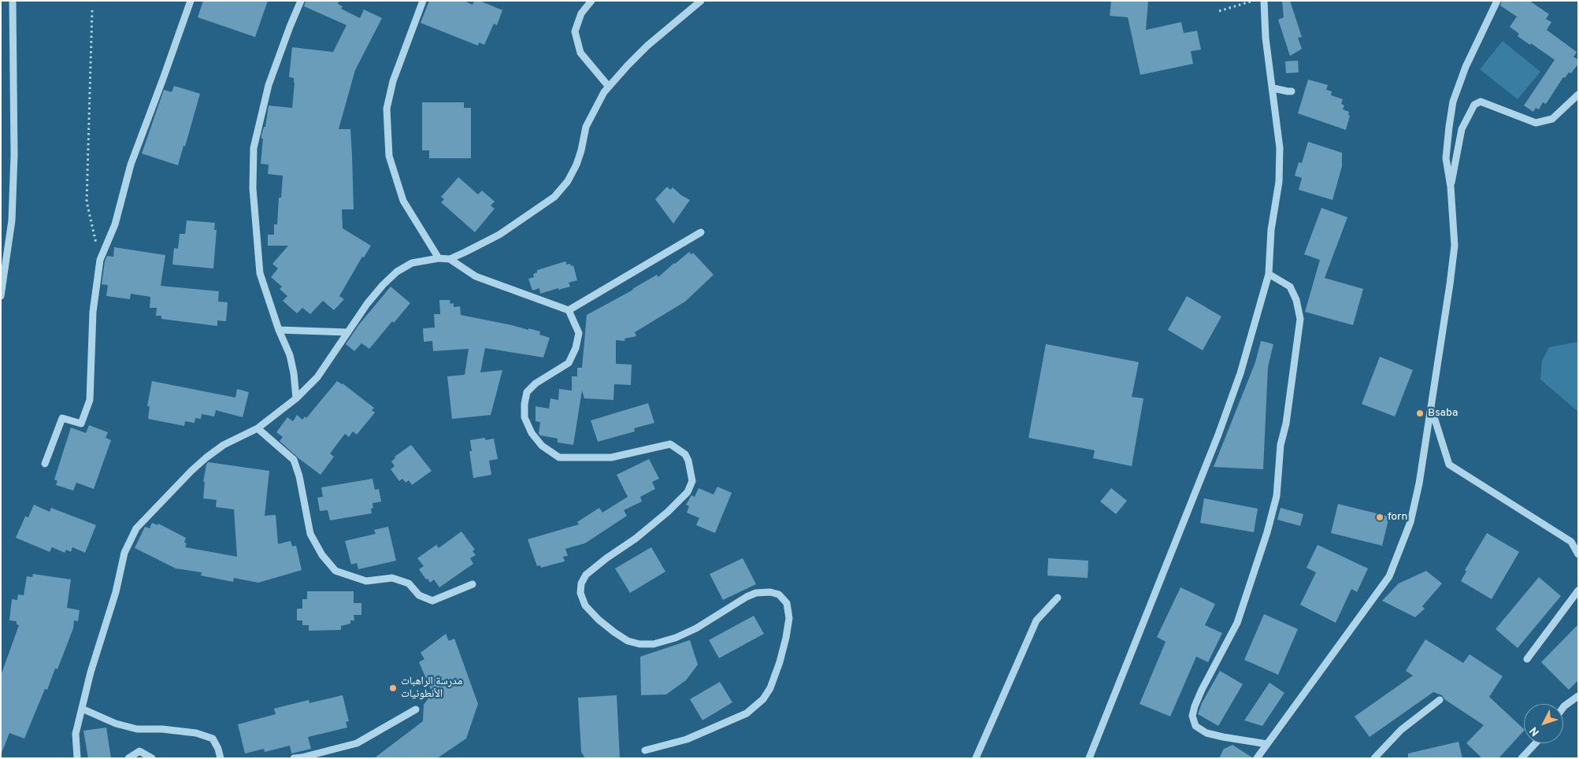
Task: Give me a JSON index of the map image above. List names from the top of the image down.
{
  "places": ["Bsaba", "forn", "مدرسة الراهبات الأنطونيات"],
  "north": "bottom left"
}
